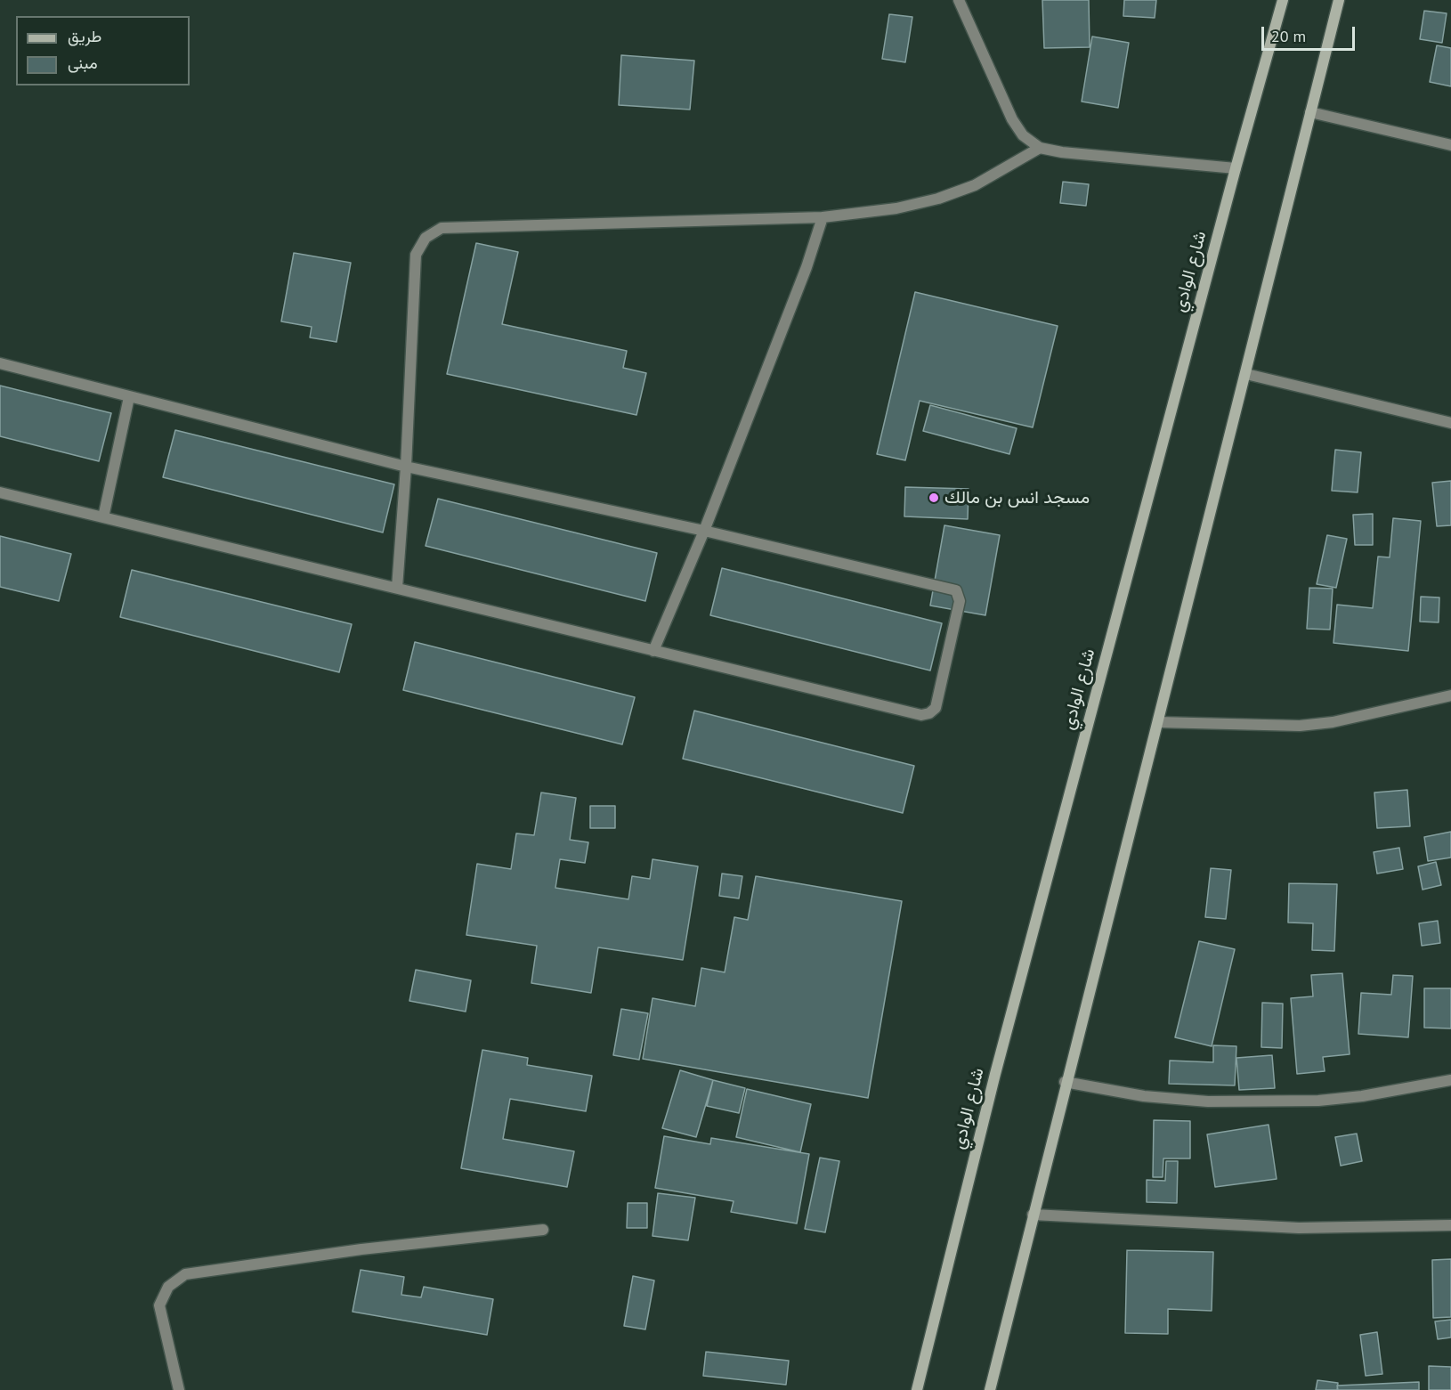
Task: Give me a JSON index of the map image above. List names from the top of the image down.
{
  "streets": {
    "main road": ["شارع الوادي"]
  },
  "places": ["مسجد انس بن مالك"],
  "legend": ["طريق", "مبنى"],
  "scale_bar": "20 m"
}
